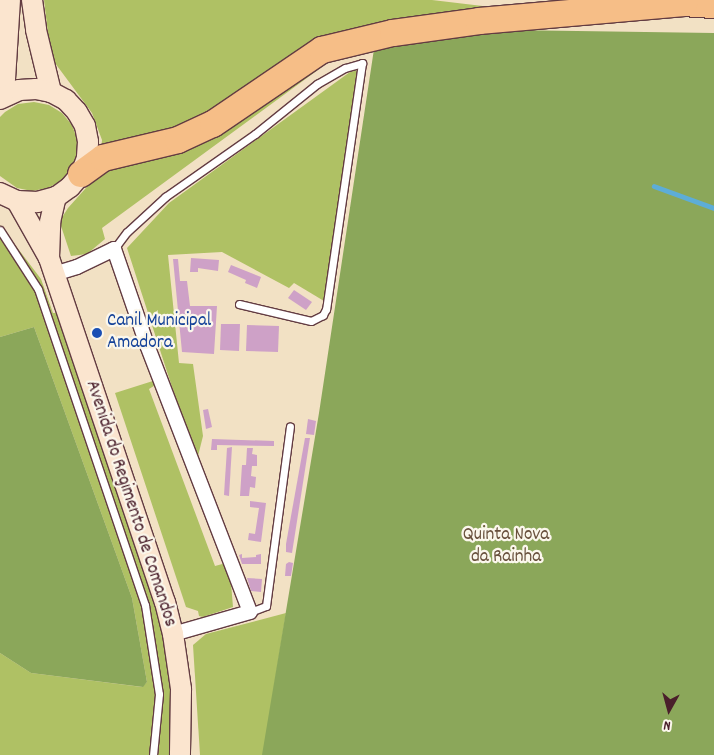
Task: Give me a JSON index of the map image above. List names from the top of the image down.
{
  "streets": {
    "main road": ["Avenida do Regimento de Comandos"]
  },
  "parks": ["Quinta Nova da Rainha"],
  "places": ["Canil Municipal Amadora"],
  "north": "bottom"
}
